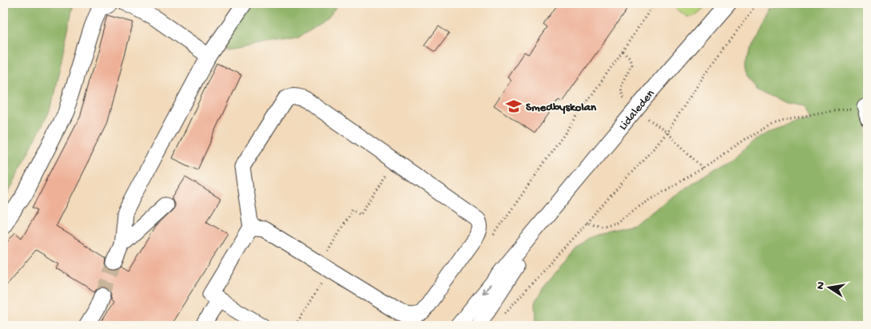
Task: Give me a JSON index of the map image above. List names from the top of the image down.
{
  "streets": {
    "street": ["Lidaleden"]
  },
  "places": {
    "school or university": ["Smedbyskolan"]
  },
  "north": "left"
}
